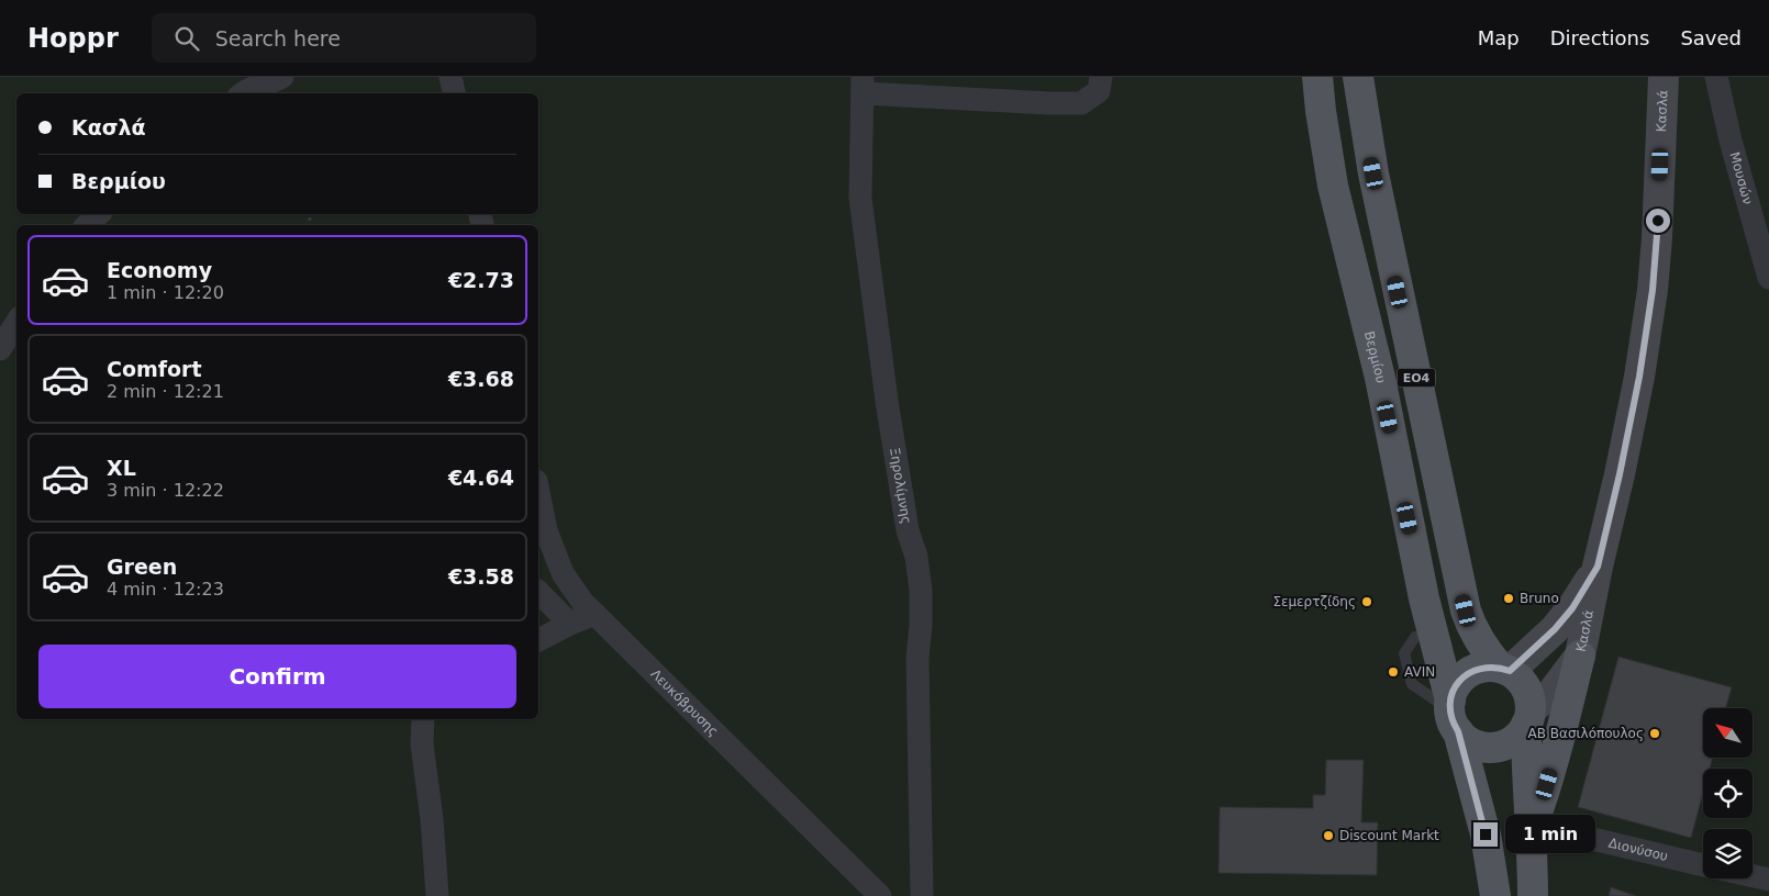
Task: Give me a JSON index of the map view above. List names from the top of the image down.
{
  "streets": {
    "main road": ["Βερμίου", "ΕΟ4"],
    "street": [
      "Κασλά",
      "Μουσών",
      "Ξηρολίμνης",
      "Λευκόβρυσης",
      "Διονύσου"
    ]
  },
  "crossings": [
    ["Κασλά", "Βερμίου"],
    ["Κασλά", "ΕΟ4"],
    ["Βερμίου", "ΕΟ4"],
    ["ΕΟ4", "Διονύσου"]
  ],
  "places": [
    "Bruno",
    "Σεμερτζίδης",
    "AVIN",
    "ΑΒ Βασιλόπουλος",
    "Discount Markt"
  ],
  "north": "top left",
  "page": {
    "header": "Hoppr",
    "search": "Search here",
    "nav": ["Map", "Directions", "Saved"],
    "banner": ["Κασλά", "Βερμίου"],
    "list": [
      {
        "name": "Economy",
        "note": "1 min · 12:20",
        "value": "€2.73"
      },
      {
        "name": "Comfort",
        "note": "2 min · 12:21",
        "value": "€3.68"
      },
      {
        "name": "XL",
        "note": "3 min · 12:22",
        "value": "€4.64"
      },
      {
        "name": "Green",
        "note": "4 min · 12:23",
        "value": "€3.58"
      }
    ],
    "buttons": "Confirm",
    "bubble": "1 min"
  }
}
